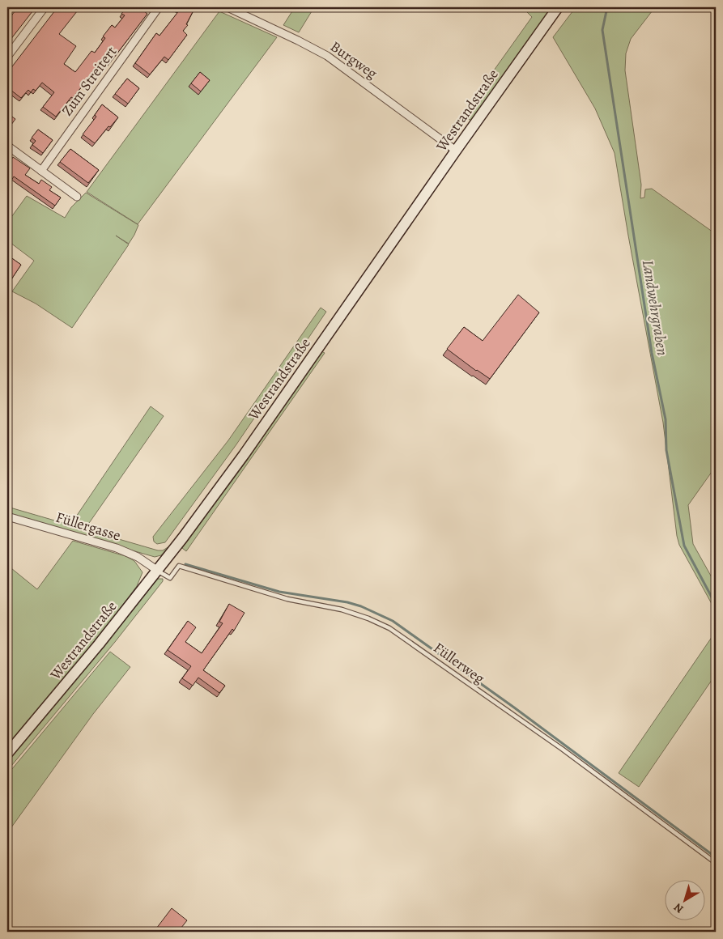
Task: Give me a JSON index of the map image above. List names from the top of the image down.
{
  "streets": {
    "main road": ["Westrandstraße"],
    "street": ["Burgweg", "Zum Streitert", "Füllergasse"],
    "lane": ["Füllerweg"]
  },
  "crossings": [
    ["Burgweg", "Westrandstraße"],
    ["Westrandstraße", "Füllergasse"],
    ["Westrandstraße", "Füllerweg"],
    ["Füllergasse", "Füllerweg"]
  ],
  "water": ["Landwehrgraben"],
  "north": "bottom left"
}
